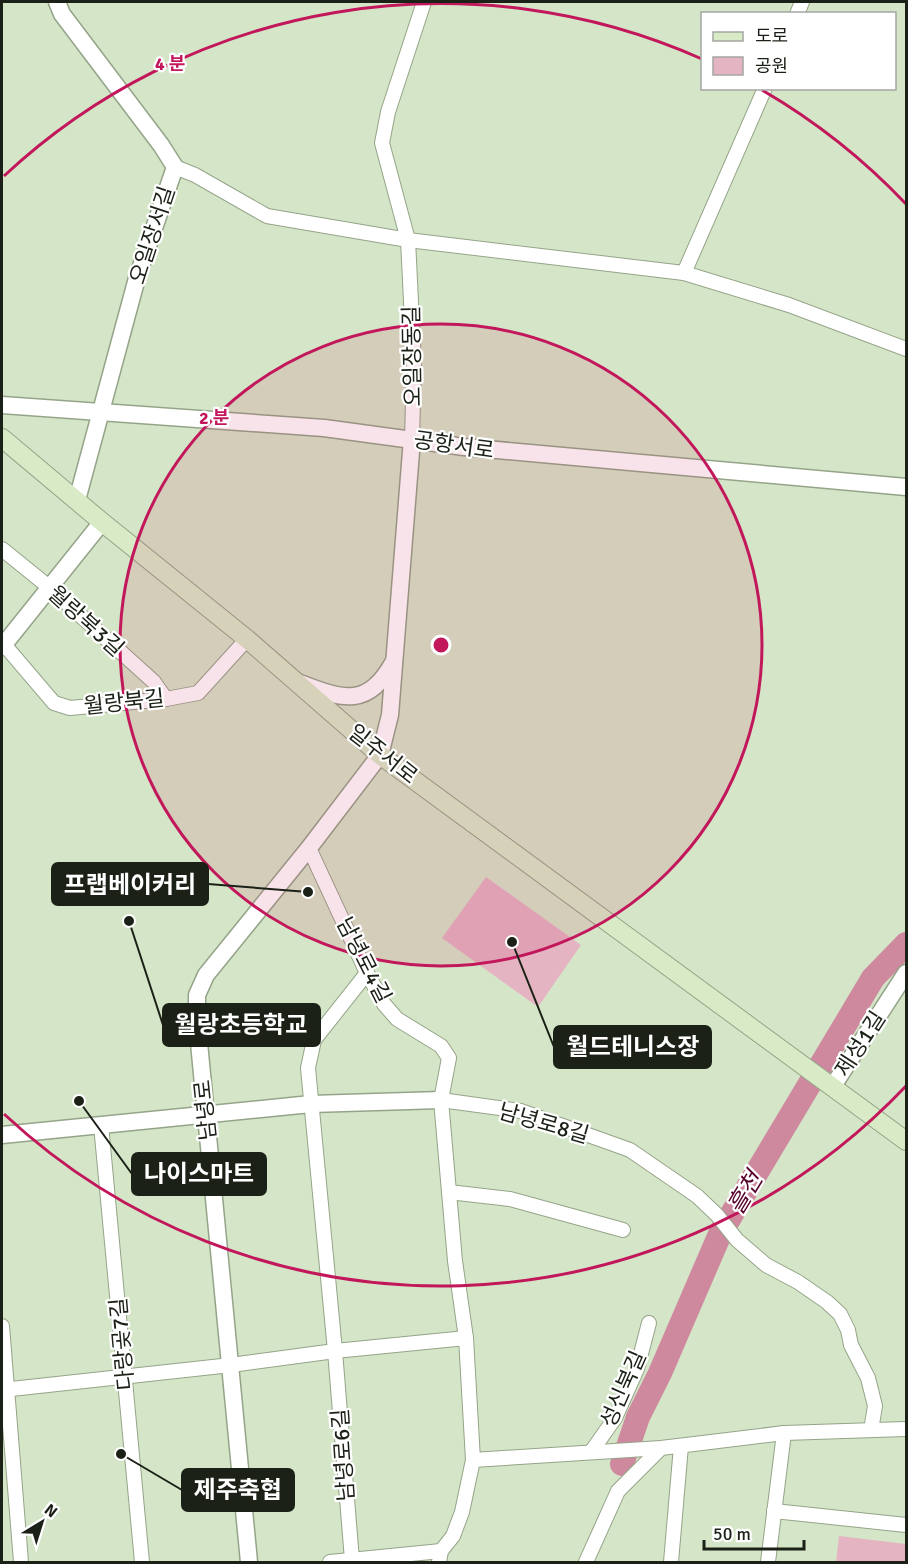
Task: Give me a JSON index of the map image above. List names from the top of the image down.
{
  "streets": {
    "main road": ["일주서로"],
    "street": [
      "오일장서길",
      "오일장동길",
      "공항서로",
      "월랑북3길",
      "월랑북길",
      "남녕로4길",
      "제성1길",
      "남녕로",
      "남녕로8길",
      "다랑곶7길",
      "성신북길",
      "남녕로6길"
    ]
  },
  "crossings": [
    ["오일장서길", "공항서로"],
    ["오일장서길", "일주서로"],
    ["오일장동길", "공항서로"],
    ["오일장동길", "일주서로"],
    ["오일장동길", "남녕로"],
    ["월랑북3길", "월랑북길"],
    ["월랑북길", "일주서로"],
    ["일주서로", "제성1길"],
    ["일주서로", "남녕로"],
    ["남녕로4길", "남녕로"],
    ["남녕로4길", "남녕로8길"],
    ["남녕로4길", "성신북길"],
    ["남녕로", "남녕로8길"],
    ["남녕로8길", "다랑곶7길"],
    ["남녕로8길", "성신북길"],
    ["남녕로8길", "남녕로6길"]
  ],
  "water": ["흘천"],
  "places": [
    "프랩베이커리",
    "월랑초등학교",
    "월드테니스장",
    "나이스마트",
    "제주축협"
  ],
  "legend": ["도로", "공원"],
  "scale_bar": "50 m",
  "north": "top right",
  "rings": ["4 분", "2 분"]
}
